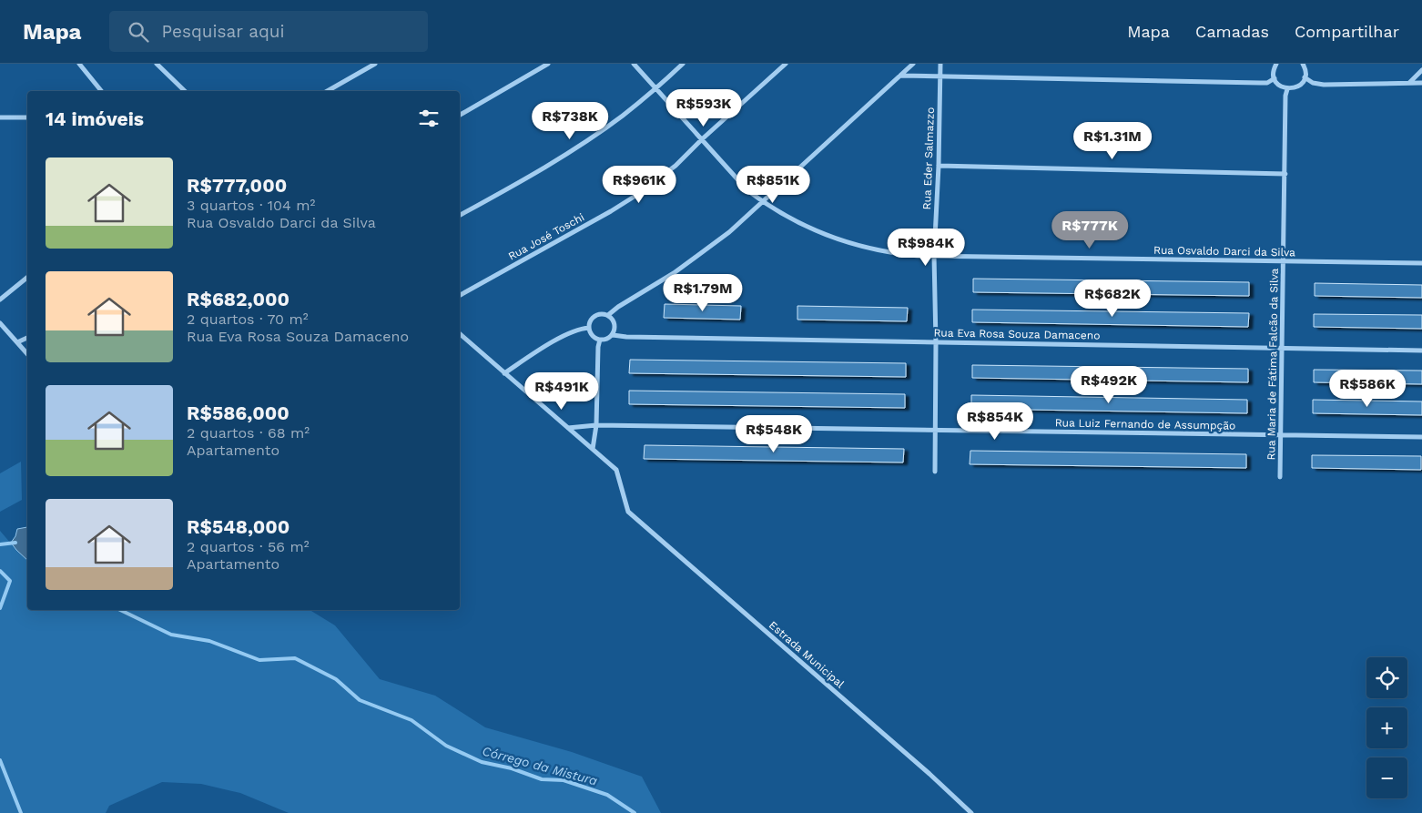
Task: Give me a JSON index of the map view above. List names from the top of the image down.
{
  "streets": {
    "street": [
      "Rua Eder Salmazzo",
      "Rua José Toschi",
      "Rua Osvaldo Darci da Silva",
      "Rua Eva Rosa Souza Damaceno",
      "Rua Maria de Fátima Falcão da Silva",
      "Rua Luiz Fernando de Assumpção",
      "Estrada Municipal"
    ]
  },
  "crossings": [
    ["Rua Eder Salmazzo", "Rua Osvaldo Darci da Silva"],
    ["Rua Eder Salmazzo", "Rua Eva Rosa Souza Damaceno"],
    ["Rua Eder Salmazzo", "Rua Luiz Fernando de Assumpção"],
    ["Rua José Toschi", "Rua Osvaldo Darci da Silva"],
    ["Rua Osvaldo Darci da Silva", "Rua Maria de Fátima Falcão da Silva"],
    ["Rua Eva Rosa Souza Damaceno", "Rua Maria de Fátima Falcão da Silva"],
    ["Rua Maria de Fátima Falcão da Silva", "Rua Luiz Fernando de Assumpção"]
  ],
  "water": ["Córrego da Mistura"],
  "page": {
    "header": "Mapa",
    "search": "Pesquisar aqui",
    "nav": ["Mapa", "Camadas", "Compartilhar"],
    "price": [
      "R$593K",
      "R$738K",
      "R$1.31M",
      "R$961K",
      "R$851K",
      "R$777K",
      "R$984K",
      "R$1.79M",
      "R$682K",
      "R$492K",
      "R$586K",
      "R$491K",
      "R$854K",
      "R$548K"
    ],
    "heading": "14 imóveis",
    "list": [
      {
        "name": "R$777,000",
        "note": "3 quartos · 104 m² · Rua Osvaldo Darci da Silva"
      },
      {
        "name": "R$682,000",
        "note": "2 quartos · 70 m² · Rua Eva Rosa Souza Damaceno"
      },
      {
        "name": "R$586,000",
        "note": "2 quartos · 68 m² · Apartamento"
      },
      {
        "name": "R$548,000",
        "note": "2 quartos · 56 m² · Apartamento"
      }
    ],
    "map_buttons": ["+", "−"]
  }
}
